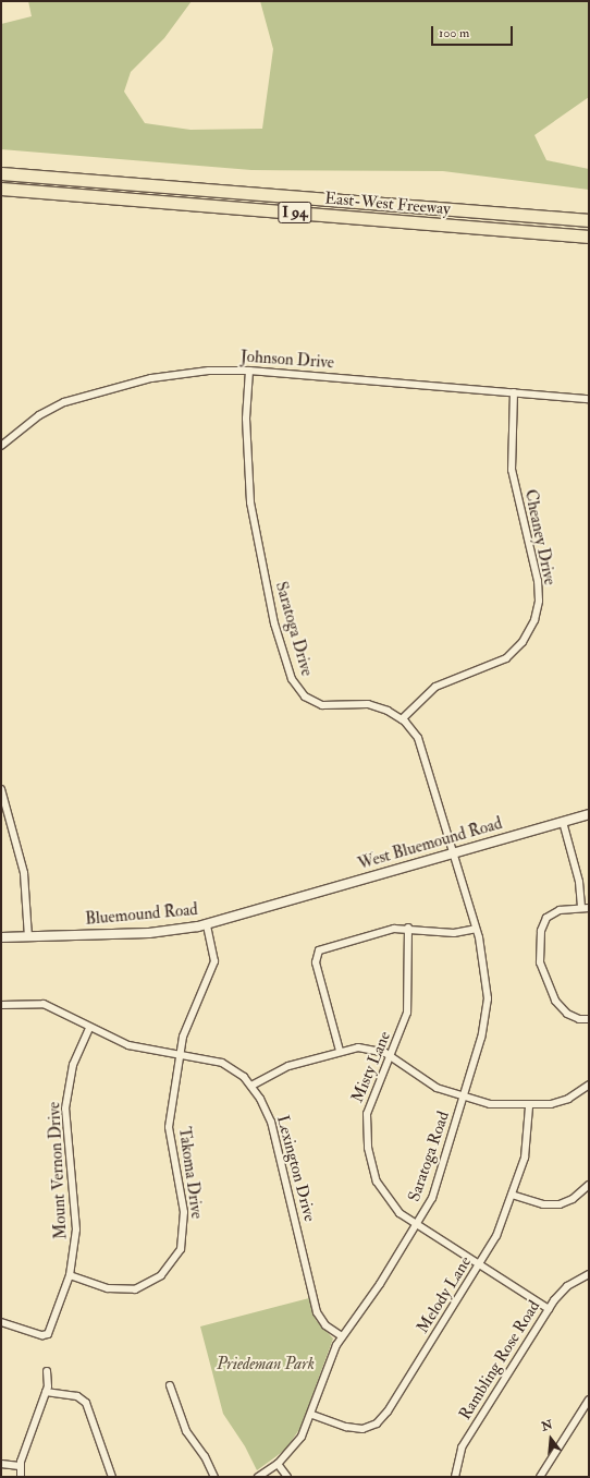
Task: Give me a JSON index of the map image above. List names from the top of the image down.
{
  "streets": {
    "highway": ["East-West Freeway", "I 94"],
    "main road": ["West Bluemound Road", "Bluemound Road"],
    "street": [
      "Johnson Drive",
      "Cheaney Drive",
      "Saratoga Drive",
      "Misty Lane",
      "Saratoga Road",
      "Lexington Drive",
      "Mount Vernon Drive",
      "Takoma Drive",
      "Melody Lane",
      "Rambling Rose Road"
    ]
  },
  "crossings": [
    ["Johnson Drive", "Cheaney Drive"],
    ["Johnson Drive", "Saratoga Drive"],
    ["Cheaney Drive", "Saratoga Drive"],
    ["Saratoga Drive", "West Bluemound Road"],
    ["Saratoga Drive", "Saratoga Road"],
    ["West Bluemound Road", "Bluemound Road"],
    ["West Bluemound Road", "Saratoga Road"],
    ["Bluemound Road", "Takoma Drive"],
    ["Misty Lane", "Saratoga Road"],
    ["Misty Lane", "Melody Lane"],
    ["Misty Lane", "Rambling Rose Road"],
    ["Saratoga Road", "Lexington Drive"],
    ["Saratoga Road", "Melody Lane"],
    ["Lexington Drive", "Mount Vernon Drive"],
    ["Lexington Drive", "Takoma Drive"],
    ["Mount Vernon Drive", "Takoma Drive"]
  ],
  "parks": ["Priedeman Park"],
  "scale_bar": "100 m",
  "north": "top"
}
